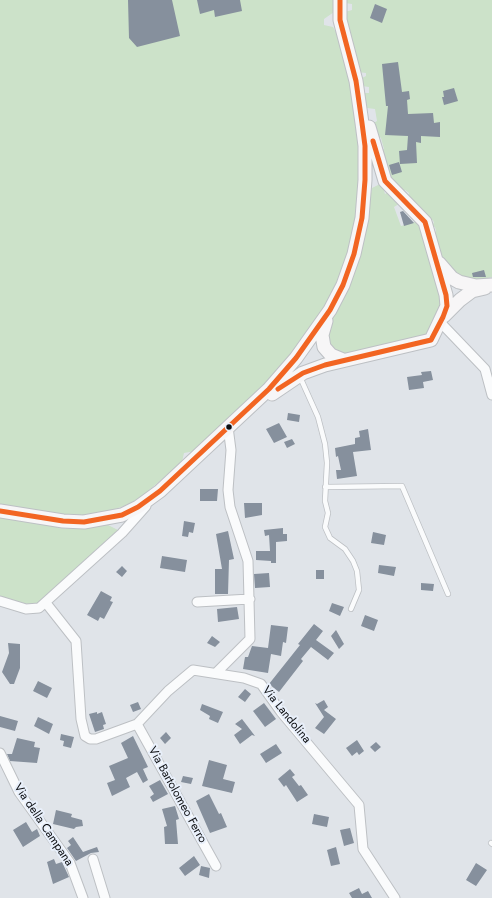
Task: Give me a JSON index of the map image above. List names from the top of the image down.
{
  "streets": {
    "street": ["Via Landolina", "Via Bartolomeo Ferro", "Via della Campana"]
  },
  "crossings": [
    ["Via Landolina", "Via Bartolomeo Ferro"]
  ]
}
